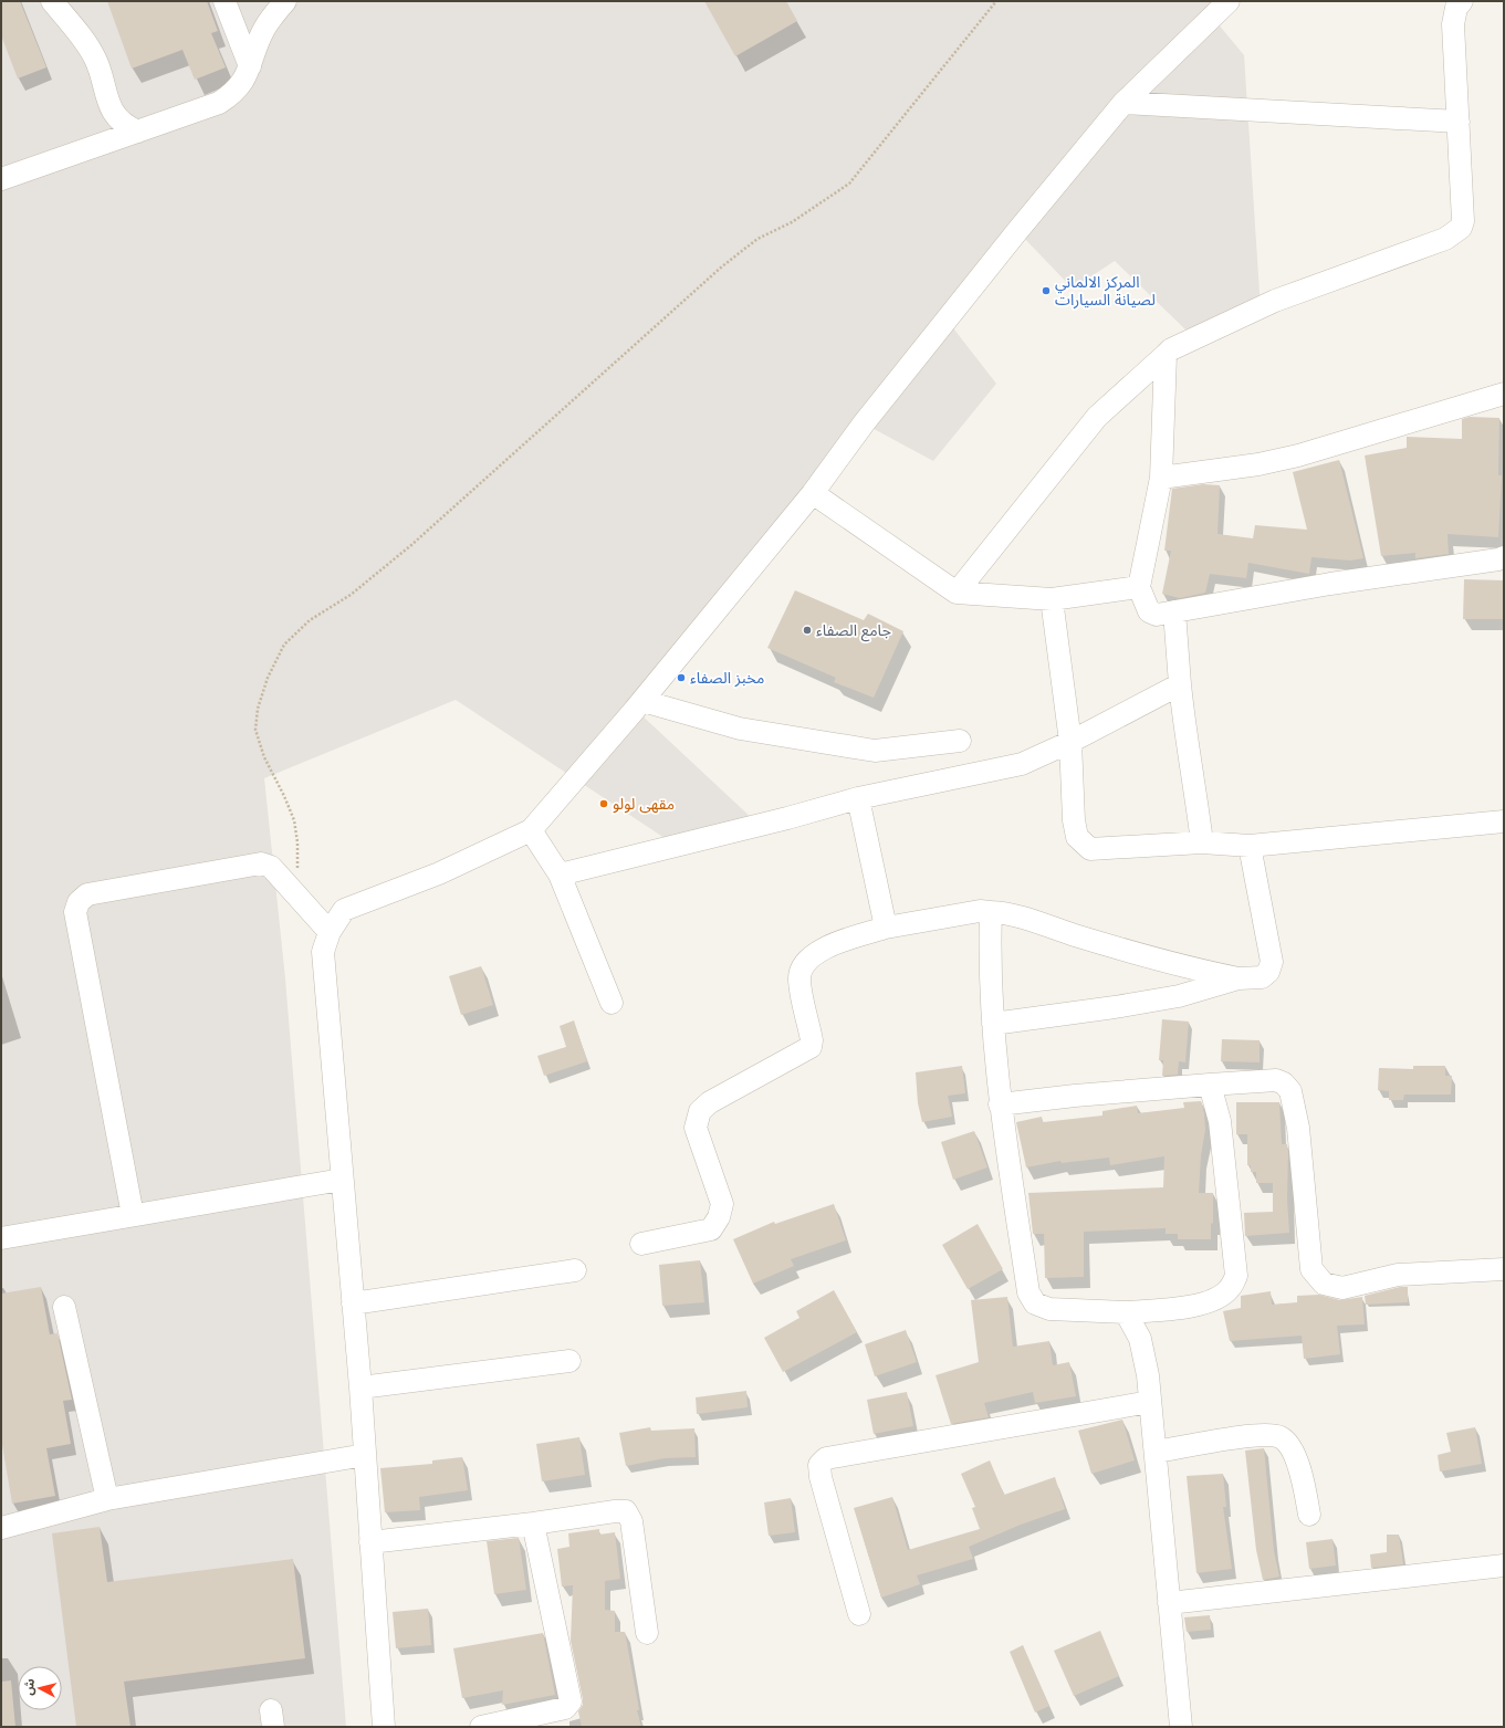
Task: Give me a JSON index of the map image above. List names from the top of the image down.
{
  "places": [
    "المركز الالماني لصيانة السيارات",
    "جامع الصفاء",
    "مخبز الصفاء",
    "مقهى لولو"
  ],
  "north": "left"
}
